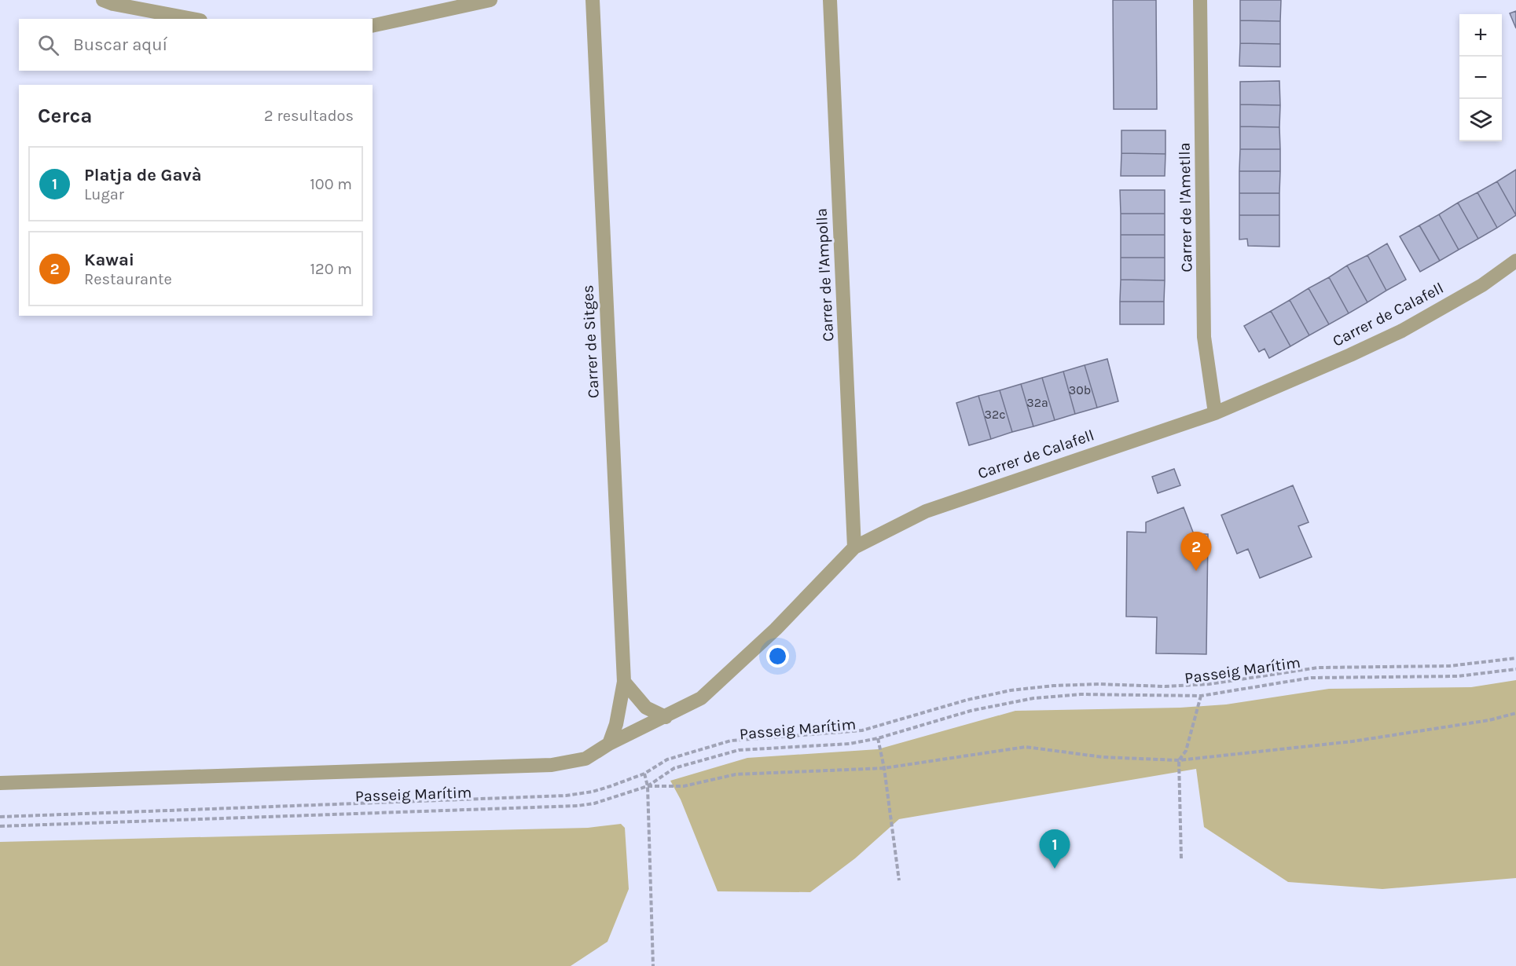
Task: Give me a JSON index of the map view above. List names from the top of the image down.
{
  "streets": {
    "street": [
      "Carrer de l'Ametlla",
      "Carrer de l'Ampolla",
      "Carrer de Calafell",
      "Carrer de Sitges",
      "Passeig Marítim"
    ]
  },
  "crossings": [
    ["Carrer de l'Ametlla", "Carrer de Calafell"],
    ["Carrer de l'Ampolla", "Carrer de Calafell"],
    ["Carrer de Calafell", "Carrer de Sitges"],
    ["Carrer de Calafell", "Passeig Marítim"],
    ["Carrer de Sitges", "Passeig Marítim"]
  ],
  "house_numbers": ["30b", "32a", "32c"],
  "page": {
    "map_buttons": ["+", "−"],
    "search": "Buscar aquí",
    "heading": ["Cerca", "2 resultados"],
    "list": [
      {
        "mark": "1",
        "name": "Platja de Gavà",
        "note": "Lugar",
        "value": "100 m"
      },
      {
        "mark": "2",
        "name": "Kawai",
        "note": "Restaurante",
        "value": "120 m"
      }
    ],
    "pins": ["2", "1"]
  }
}
